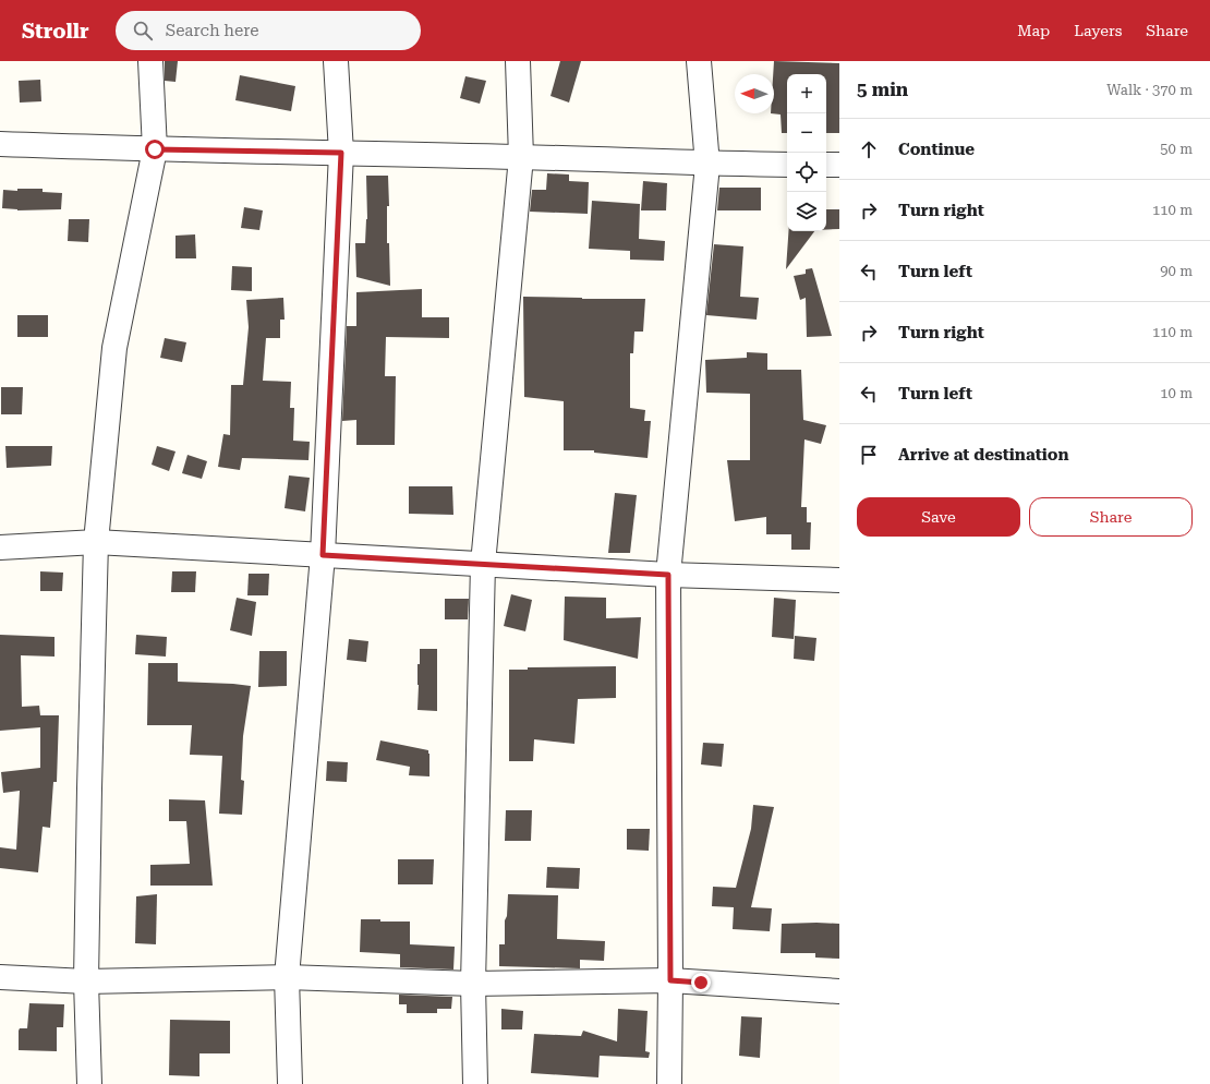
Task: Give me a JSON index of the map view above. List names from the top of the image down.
{
  "north": "left",
  "page": {
    "header": "Strollr",
    "search": "Search here",
    "nav": ["Map", "Layers", "Share"],
    "heading": ["5 min", "Walk · 370 m"],
    "map_buttons": ["+", "−"],
    "list": [
      ["Continue", "50 m"],
      ["Turn right", "110 m"],
      ["Turn left", "90 m"],
      ["Turn right", "110 m"],
      ["Turn left", "10 m"],
      "Arrive at destination"
    ],
    "buttons": ["Save", "Share"]
  }
}
